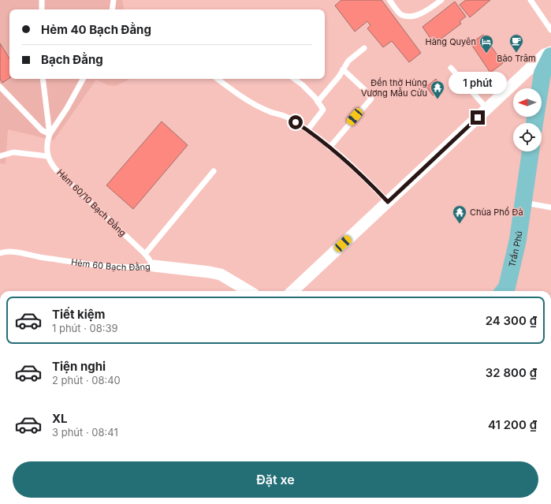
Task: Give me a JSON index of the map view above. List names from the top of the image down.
{
  "streets": {
    "main road": ["Trần Phú"],
    "street": ["Hẻm 60 Bạch Đằng"],
    "lane": ["Hẻm 60/10 Bạch Đằng"]
  },
  "crossings": [
    ["Hẻm 60/10 Bạch Đằng", "Hẻm 60 Bạch Đằng"]
  ],
  "places": {
    "cafe": ["Bảo Trâm"],
    "hotel": ["Hàng Quyên"],
    "temple": ["Đền thờ Hùng Vương Mẫu Cửu", "Chùa Phổ Đà"]
  },
  "north": "left",
  "page": {
    "banner": ["Hẻm 40 Bạch Đằng", "Bạch Đằng"],
    "bubble": "1 phút",
    "list": [
      {
        "name": "Tiết kiệm",
        "note": "1 phút · 08:39",
        "value": "24 300 ₫"
      },
      {
        "name": "Tiện nghi",
        "note": "2 phút · 08:40",
        "value": "32 800 ₫"
      },
      {
        "name": "XL",
        "note": "3 phút · 08:41",
        "value": "41 200 ₫"
      }
    ],
    "buttons": "Đặt xe"
  }
}
